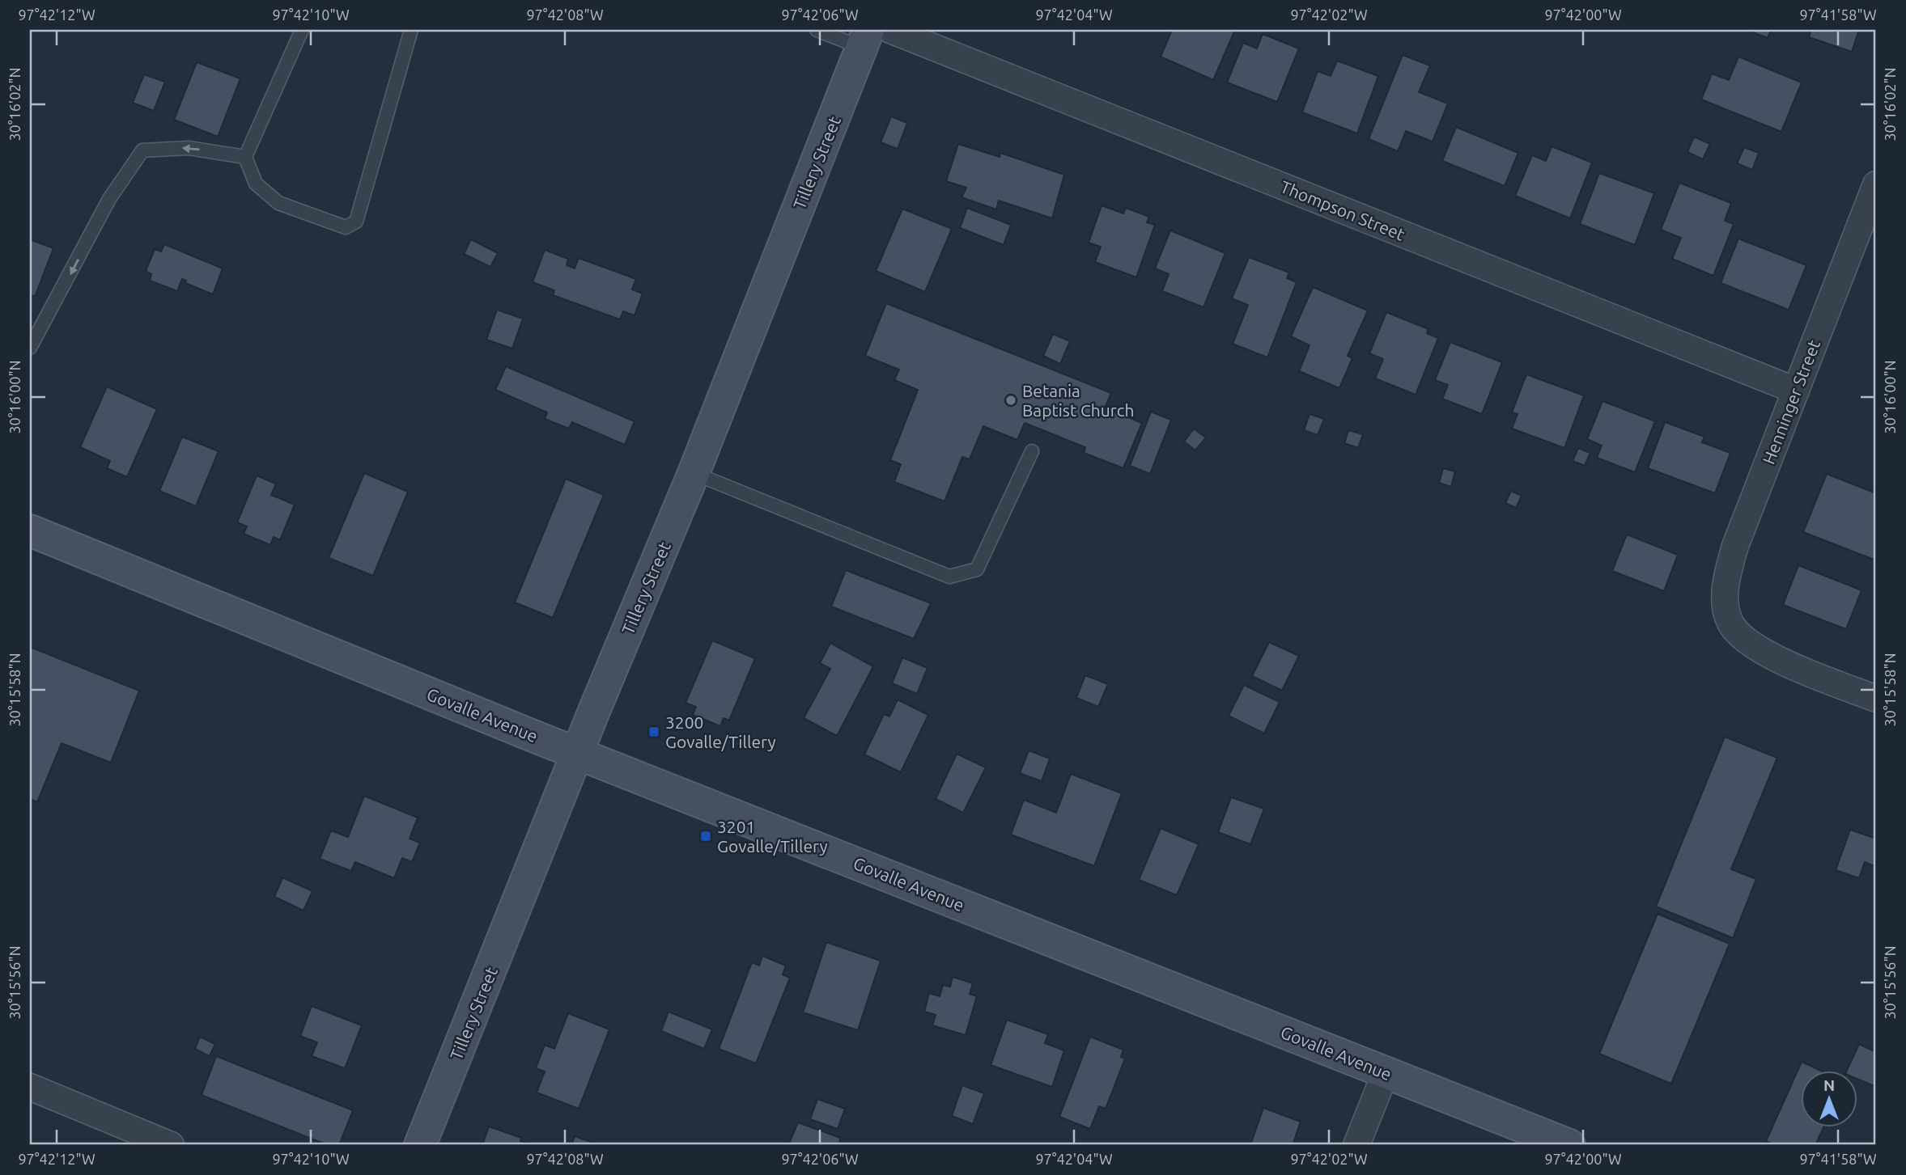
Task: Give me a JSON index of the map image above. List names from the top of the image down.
{
  "streets": {
    "street": [
      "Tillery Street",
      "Thompson Street",
      "Henninger Street",
      "Govalle Avenue"
    ]
  },
  "crossings": [
    ["Tillery Street", "Govalle Avenue"],
    ["Thompson Street", "Henninger Street"]
  ],
  "places": {
    "other": ["Betania Baptist Church"],
    "transit": ["3200 Govalle/Tillery", "3201 Govalle/Tillery"]
  },
  "north": "top",
  "coordinates": [
    "97°42'12\"W",
    "97°42'10\"W",
    "97°42'08\"W",
    "97°42'06\"W",
    "97°42'04\"W",
    "97°42'02\"W",
    "97°42'00\"W",
    "97°41'58\"W",
    "30°16'02\"N",
    "30°16'00\"N",
    "30°15'58\"N",
    "30°15'56\"N"
  ]
}
